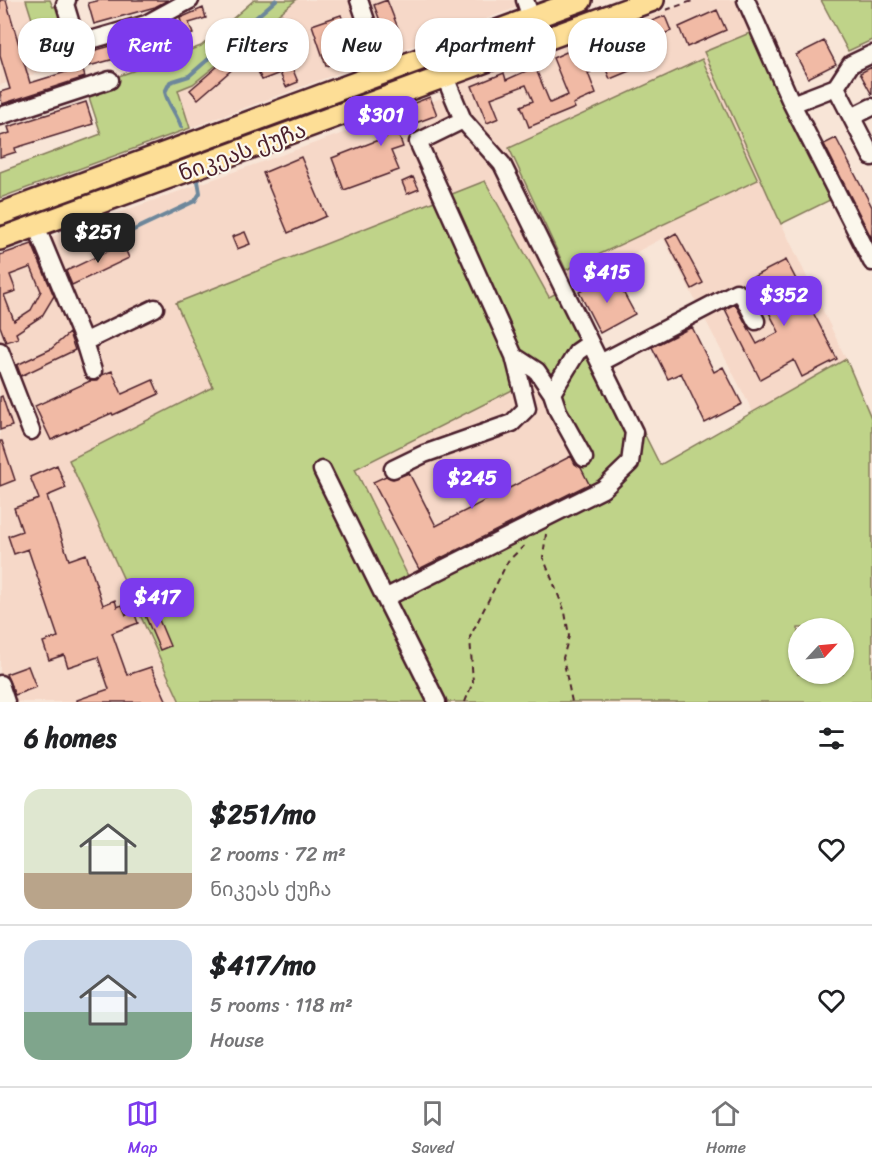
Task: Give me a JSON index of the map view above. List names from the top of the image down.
{
  "streets": {
    "main road": ["ნიკეას ქუჩა"]
  },
  "north": "top right",
  "page": {
    "chip": [
      "Buy",
      "Rent",
      "Filters",
      "New",
      "Apartment",
      "House"
    ],
    "price": [
      "$301",
      "$251",
      "$415",
      "$352",
      "$245",
      "$417"
    ],
    "heading": "6 homes",
    "list": [
      {
        "name": "$251/mo",
        "note": "2 rooms · 72 m² · ნიკეას ქუჩა"
      },
      {
        "name": "$417/mo",
        "note": "5 rooms · 118 m² · House"
      }
    ],
    "tabs": ["Map", "Saved", "Home"]
  }
}
